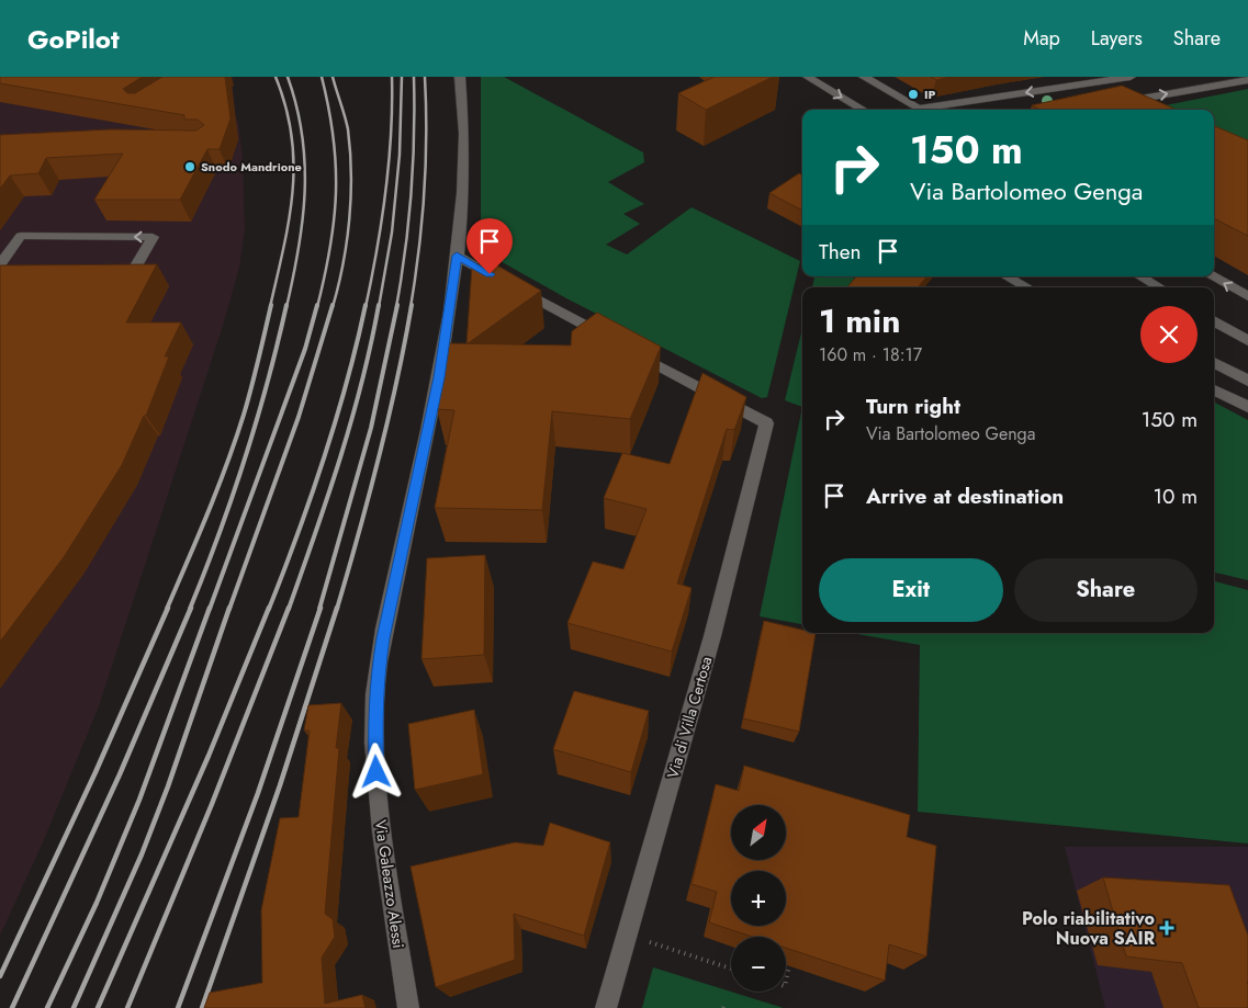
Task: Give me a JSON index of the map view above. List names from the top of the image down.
{
  "streets": {
    "street": ["Via di Villa Certosa", "Via Galeazzo Alessi"]
  },
  "places": {
    "other": ["IP", "Snodo Mandrione"],
    "health": ["Polo riabilitativo Nuova SAIR"]
  },
  "north": "top right",
  "page": {
    "header": "GoPilot",
    "nav": ["Map", "Layers", "Share"],
    "turn": ["150 m", "Via Bartolomeo Genga"],
    "then": "Then",
    "heading": ["1 min", "160 m · 18:17"],
    "list": [
      {
        "name": "Turn right",
        "note": "Via Bartolomeo Genga",
        "value": "150 m"
      },
      {
        "name": "Arrive at destination",
        "value": "10 m"
      }
    ],
    "buttons": ["Exit", "Share"],
    "map_buttons": ["+", "−"]
  }
}
